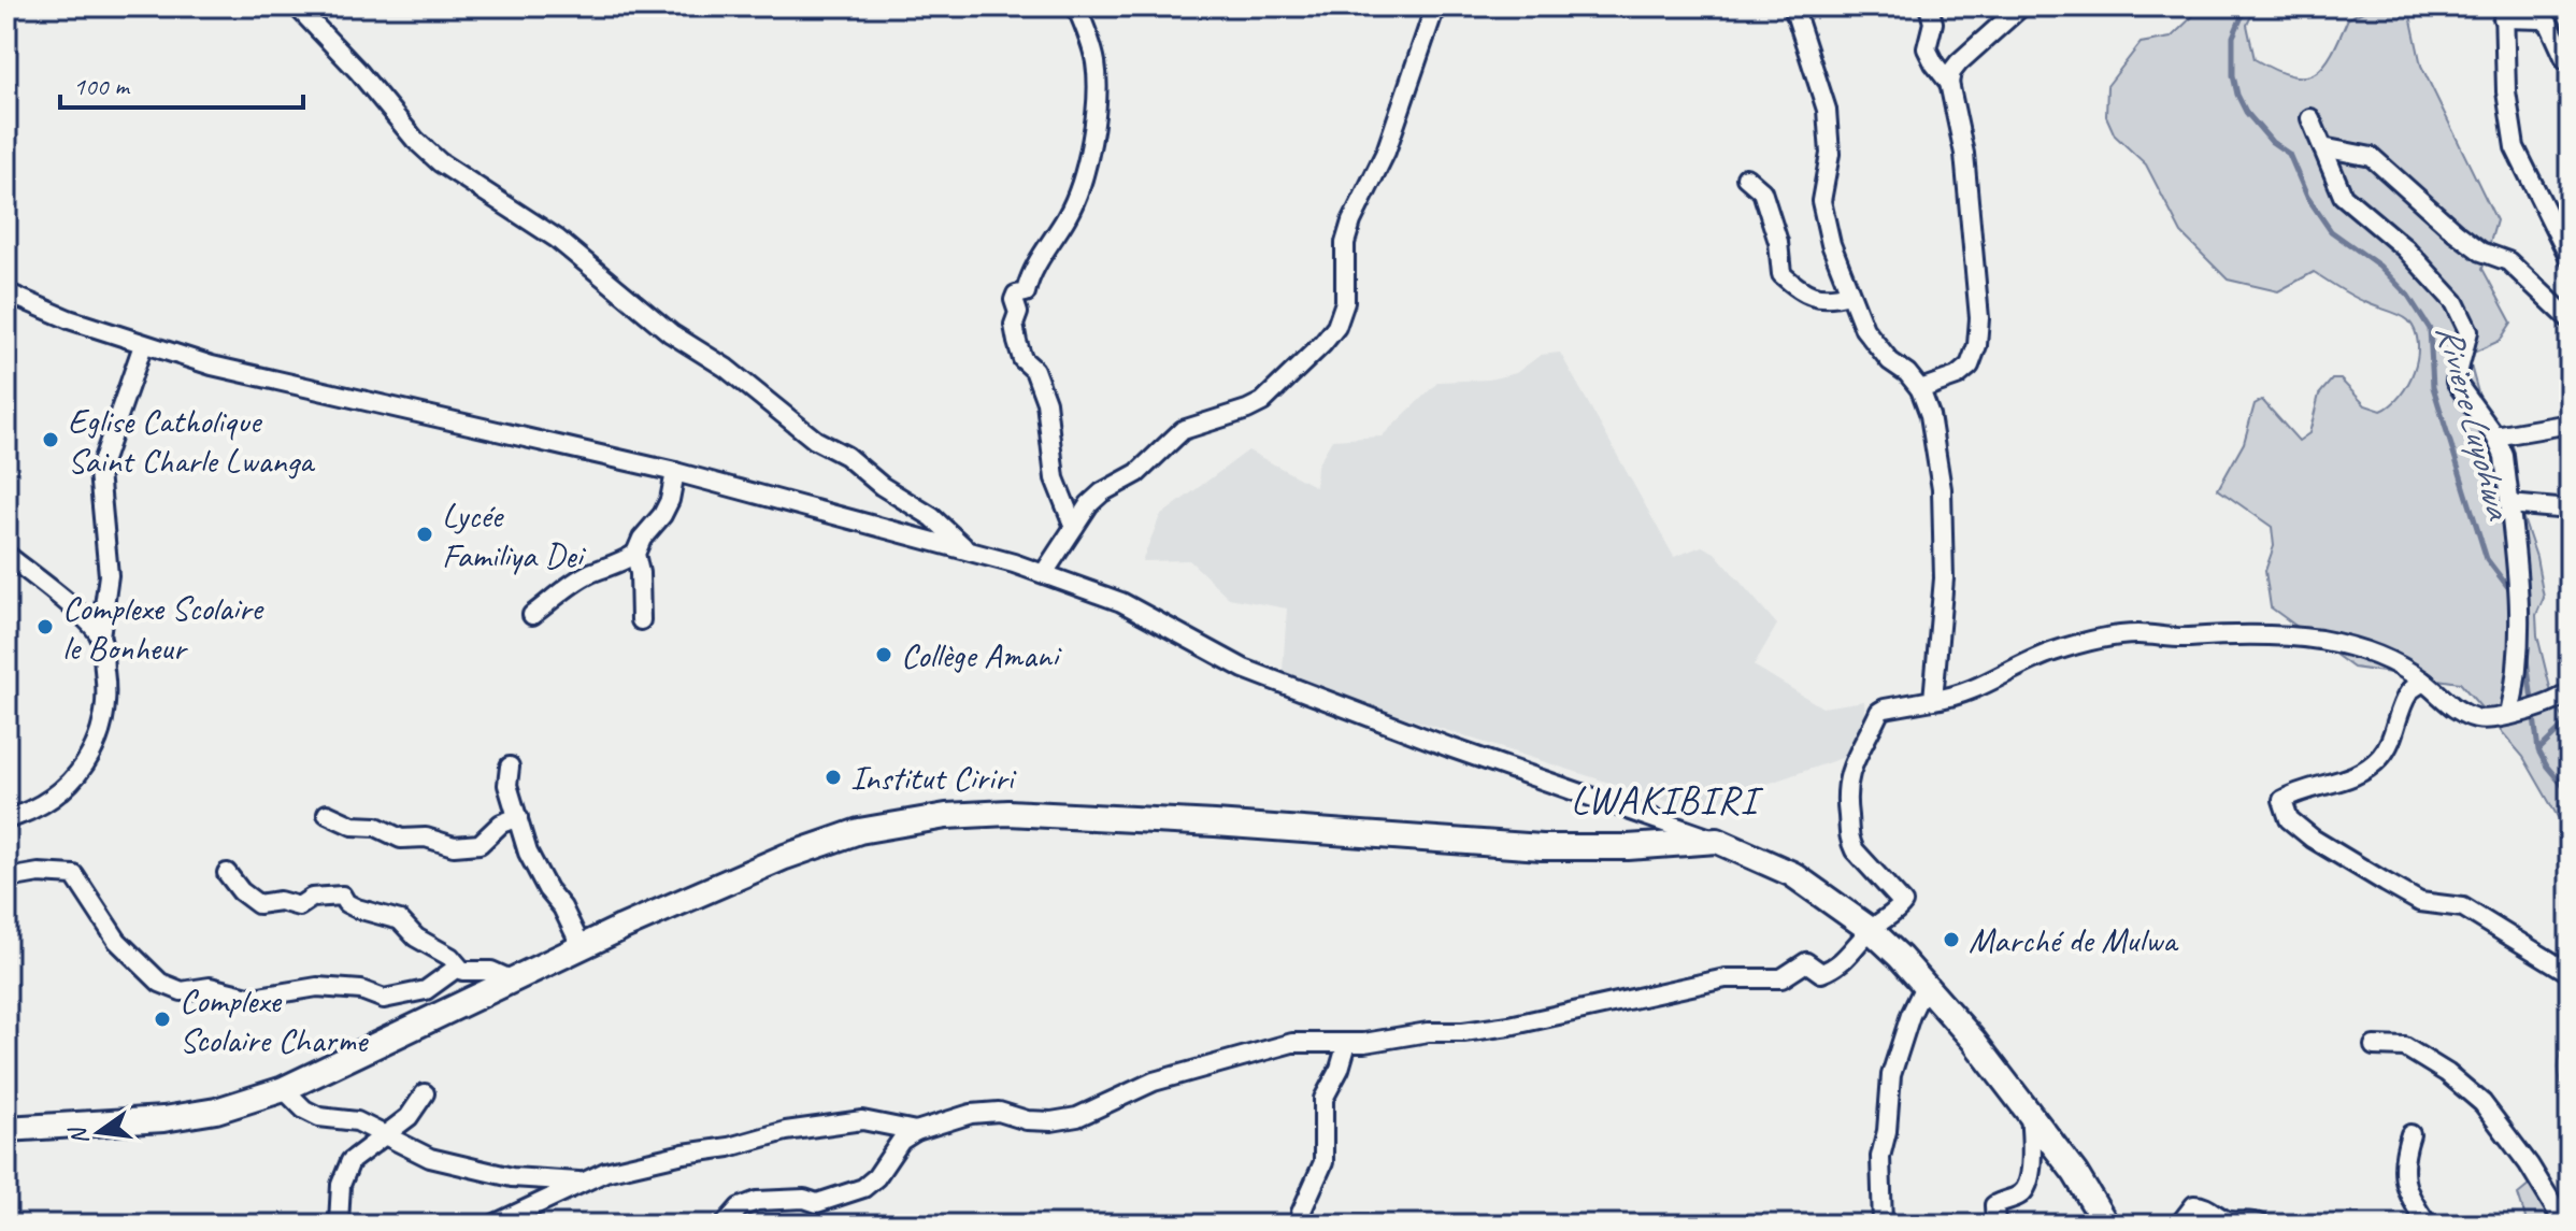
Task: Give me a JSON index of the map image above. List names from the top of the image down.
{
  "districts": ["LWAKIBIRI"],
  "water": ["Riviere Luyohwa"],
  "places": [
    "Eglise Catholique Saint Charle Lwanga",
    "Lycée Familiya Dei",
    "Complexe Scolaire le Bonheur",
    "Collège Amani",
    "Institut Ciriri",
    "Marché de Mulwa",
    "Complexe Scolaire Charme"
  ],
  "scale_bar": "100 m",
  "north": "left"
}
